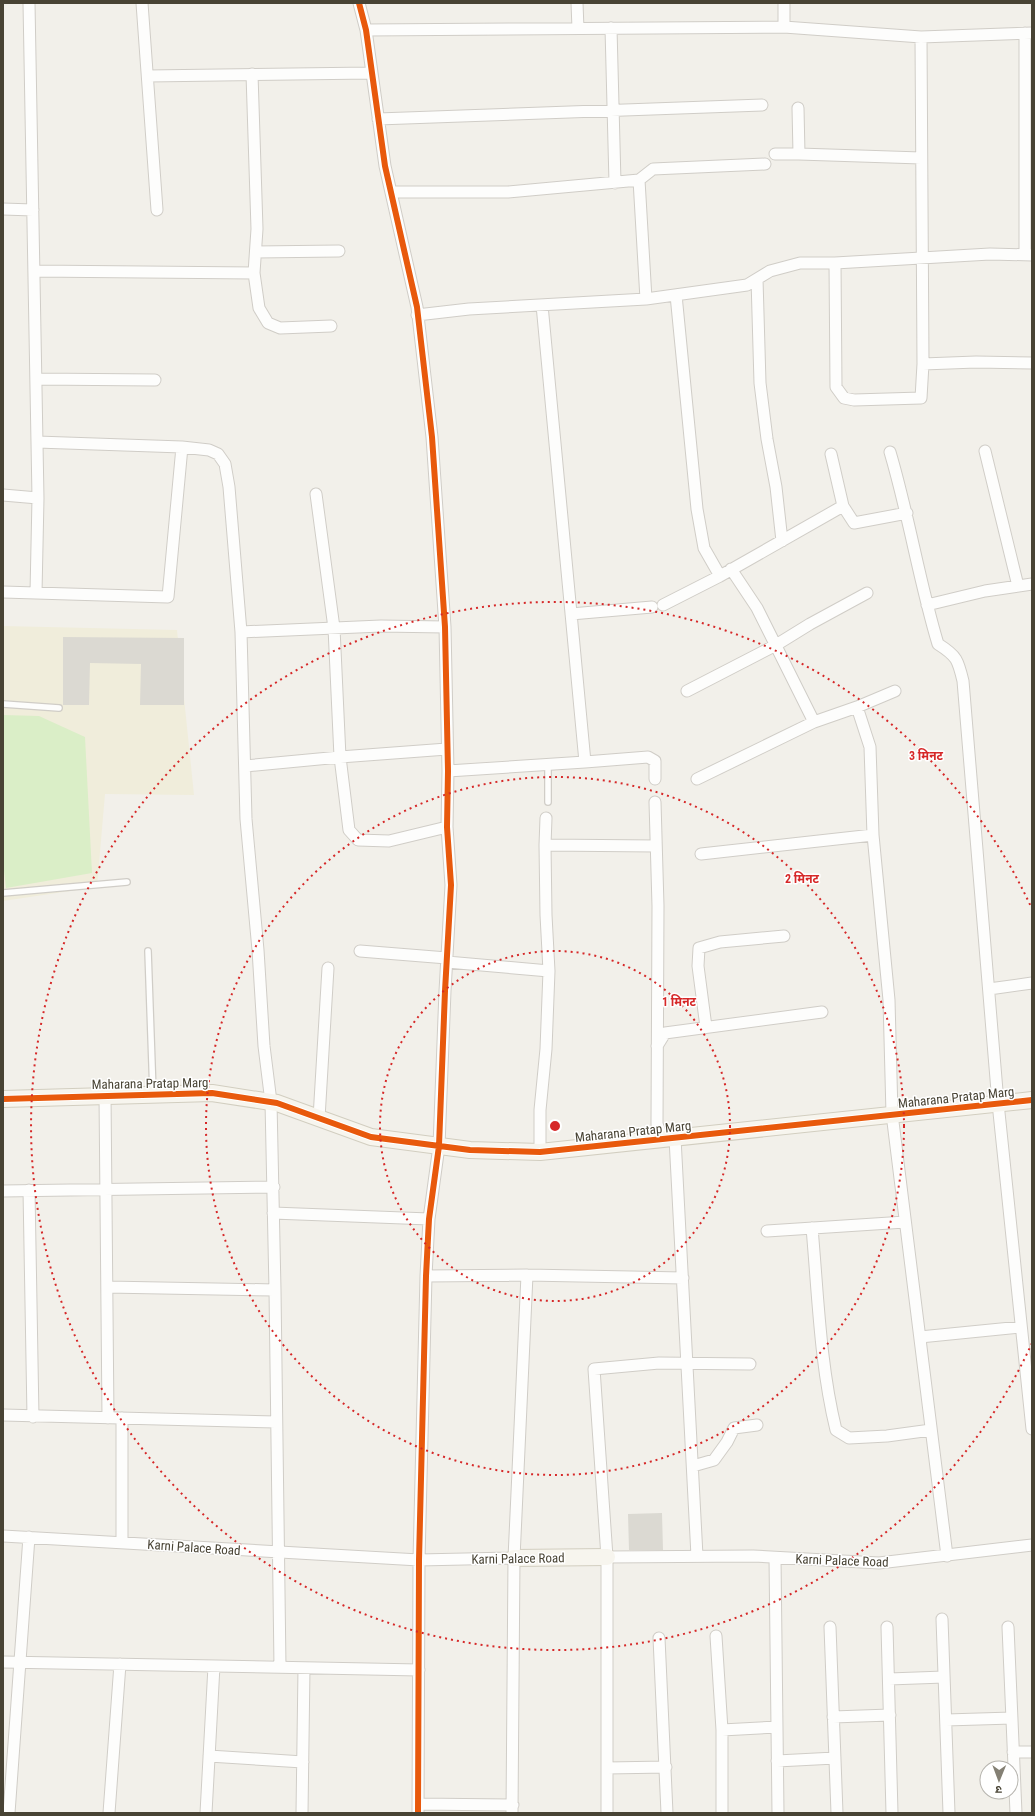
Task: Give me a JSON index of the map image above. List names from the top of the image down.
{
  "streets": {
    "street": ["Maharana Pratap Marg", "Karni Palace Road"]
  },
  "north": "bottom",
  "rings": ["3 मिनट", "2 मिनट", "1 मिनट"]
}
